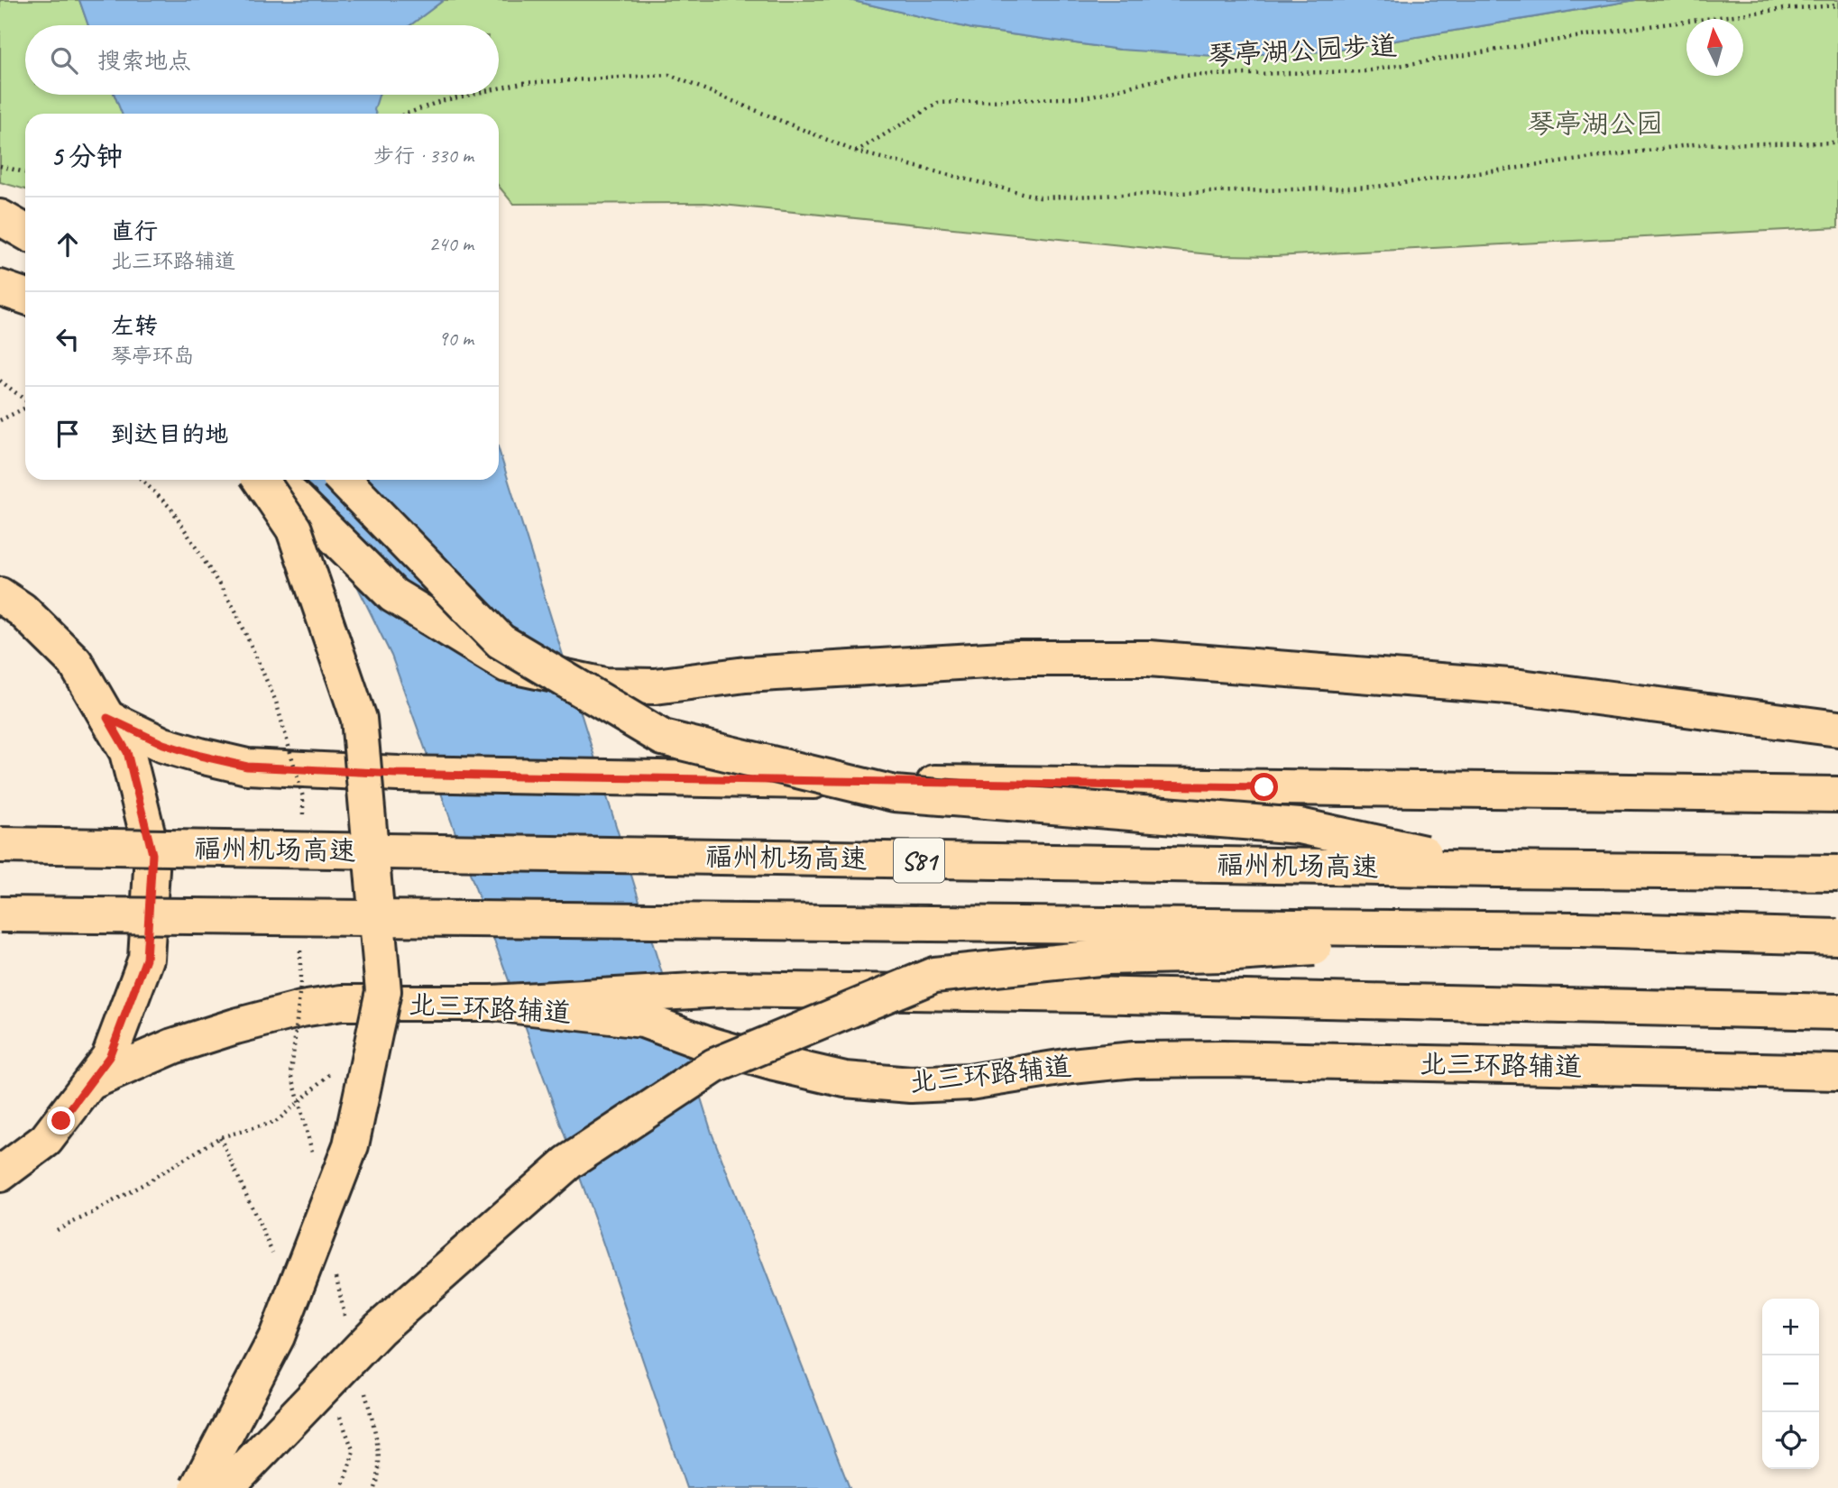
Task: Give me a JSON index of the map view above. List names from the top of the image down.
{
  "streets": {
    "main road": ["福州机场高速", "S81", "北三环路辅道"],
    "path": ["琴亭湖公园步道"]
  },
  "parks": ["琴亭湖公园"],
  "north": "top",
  "page": {
    "search": "搜索地点",
    "heading": ["5 分钟", "步行 · 330 m"],
    "list": [
      ["直行", "北三环路辅道", "240 m"],
      ["左转", "琴亭环岛", "90 m"],
      "到达目的地"
    ],
    "map_buttons": ["+", "−"]
  }
}
